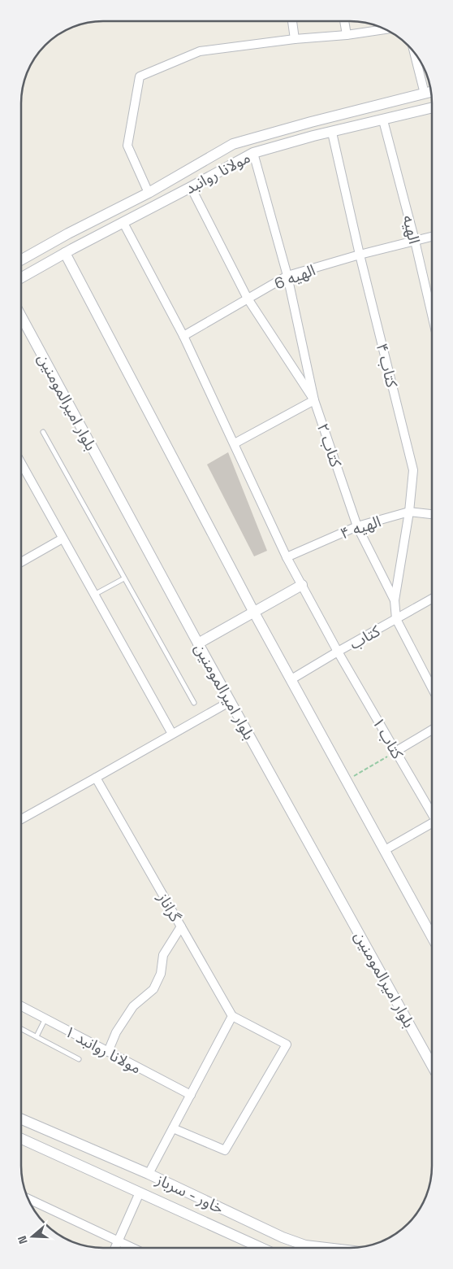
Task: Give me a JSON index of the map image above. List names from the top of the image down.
{
  "streets": {
    "street": [
      "مولانا روانبد",
      "الهیه",
      "الهیه 6",
      "کتاب ۴",
      "بلوار امیرالمومنین",
      "کتاب ۲",
      "الهیه ۴",
      "کتاب",
      "کتاب ۱",
      "گراناز",
      "مولانا روانبد ۱",
      "خاور - سرباز"
    ]
  },
  "crossings": [
    ["مولانا روانبد", "الهیه"],
    ["مولانا روانبد", "کتاب ۴"],
    ["مولانا روانبد", "کتاب ۲"],
    ["مولانا روانبد", "کتاب ۱"],
    ["الهیه", "الهیه 6"],
    ["الهیه 6", "کتاب ۴"],
    ["الهیه 6", "کتاب ۲"],
    ["الهیه 6", "کتاب ۱"],
    ["کتاب ۴", "کتاب ۲"],
    ["کتاب ۴", "الهیه ۴"],
    ["کتاب ۲", "الهیه ۴"],
    ["الهیه ۴", "کتاب ۱"],
    ["کتاب", "کتاب ۱"]
  ],
  "north": "left"
}
